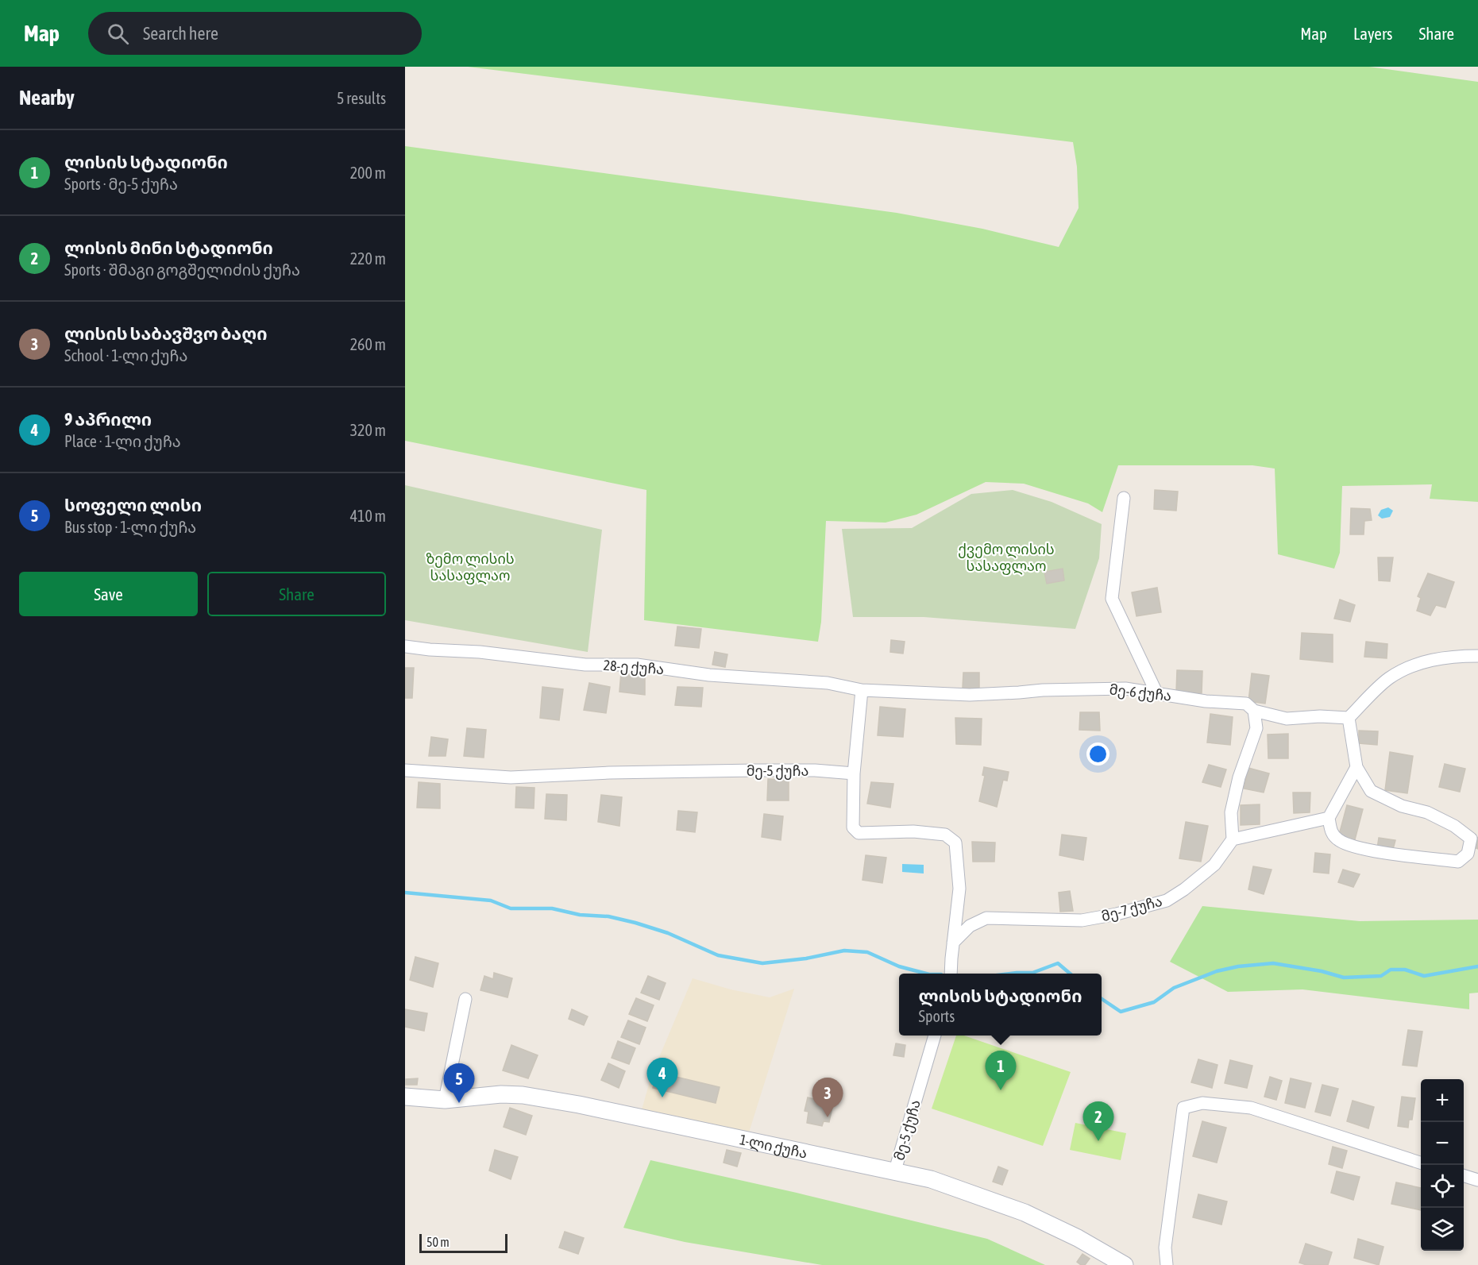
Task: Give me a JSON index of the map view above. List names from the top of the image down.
{
  "streets": {
    "main road": ["1-ლი ქუჩა"],
    "street": [
      "28-ე ქუჩა",
      "მე-6 ქუჩა",
      "მე-5 ქუჩა",
      "მე-7 ქუჩა"
    ]
  },
  "crossings": [
    ["28-ე ქუჩა", "მე-6 ქუჩა"],
    ["მე-5 ქუჩა", "1-ლი ქუჩა"]
  ],
  "parks": ["ქვემო ლისის სასაფლაო", "ზემო ლისის სასაფლაო"],
  "scale_bar": "50 m",
  "page": {
    "header": "Map",
    "search": "Search here",
    "nav": ["Map", "Layers", "Share"],
    "heading": ["Nearby", "5 results"],
    "list": [
      {
        "mark": "1",
        "name": "ლისის სტადიონი",
        "note": "Sports · მე-5 ქუჩა",
        "value": "200 m"
      },
      {
        "mark": "2",
        "name": "ლისის მინი სტადიონი",
        "note": "Sports · შმაგი გოგშელიძის ქუჩა",
        "value": "220 m"
      },
      {
        "mark": "3",
        "name": "ლისის საბავშვო ბაღი",
        "note": "School · 1-ლი ქუჩა",
        "value": "260 m"
      },
      {
        "mark": "4",
        "name": "9 აპრილი",
        "note": "Place · 1-ლი ქუჩა",
        "value": "320 m"
      },
      {
        "mark": "5",
        "name": "სოფელი ლისი",
        "note": "Bus stop · 1-ლი ქუჩა",
        "value": "410 m"
      }
    ],
    "buttons": ["Save", "Share"],
    "popup": ["ლისის სტადიონი", "Sports"],
    "pins": [
      "1",
      "4",
      "5",
      "3",
      "2"
    ],
    "map_buttons": ["+", "−"],
    "scale": "50 m"
  }
}
